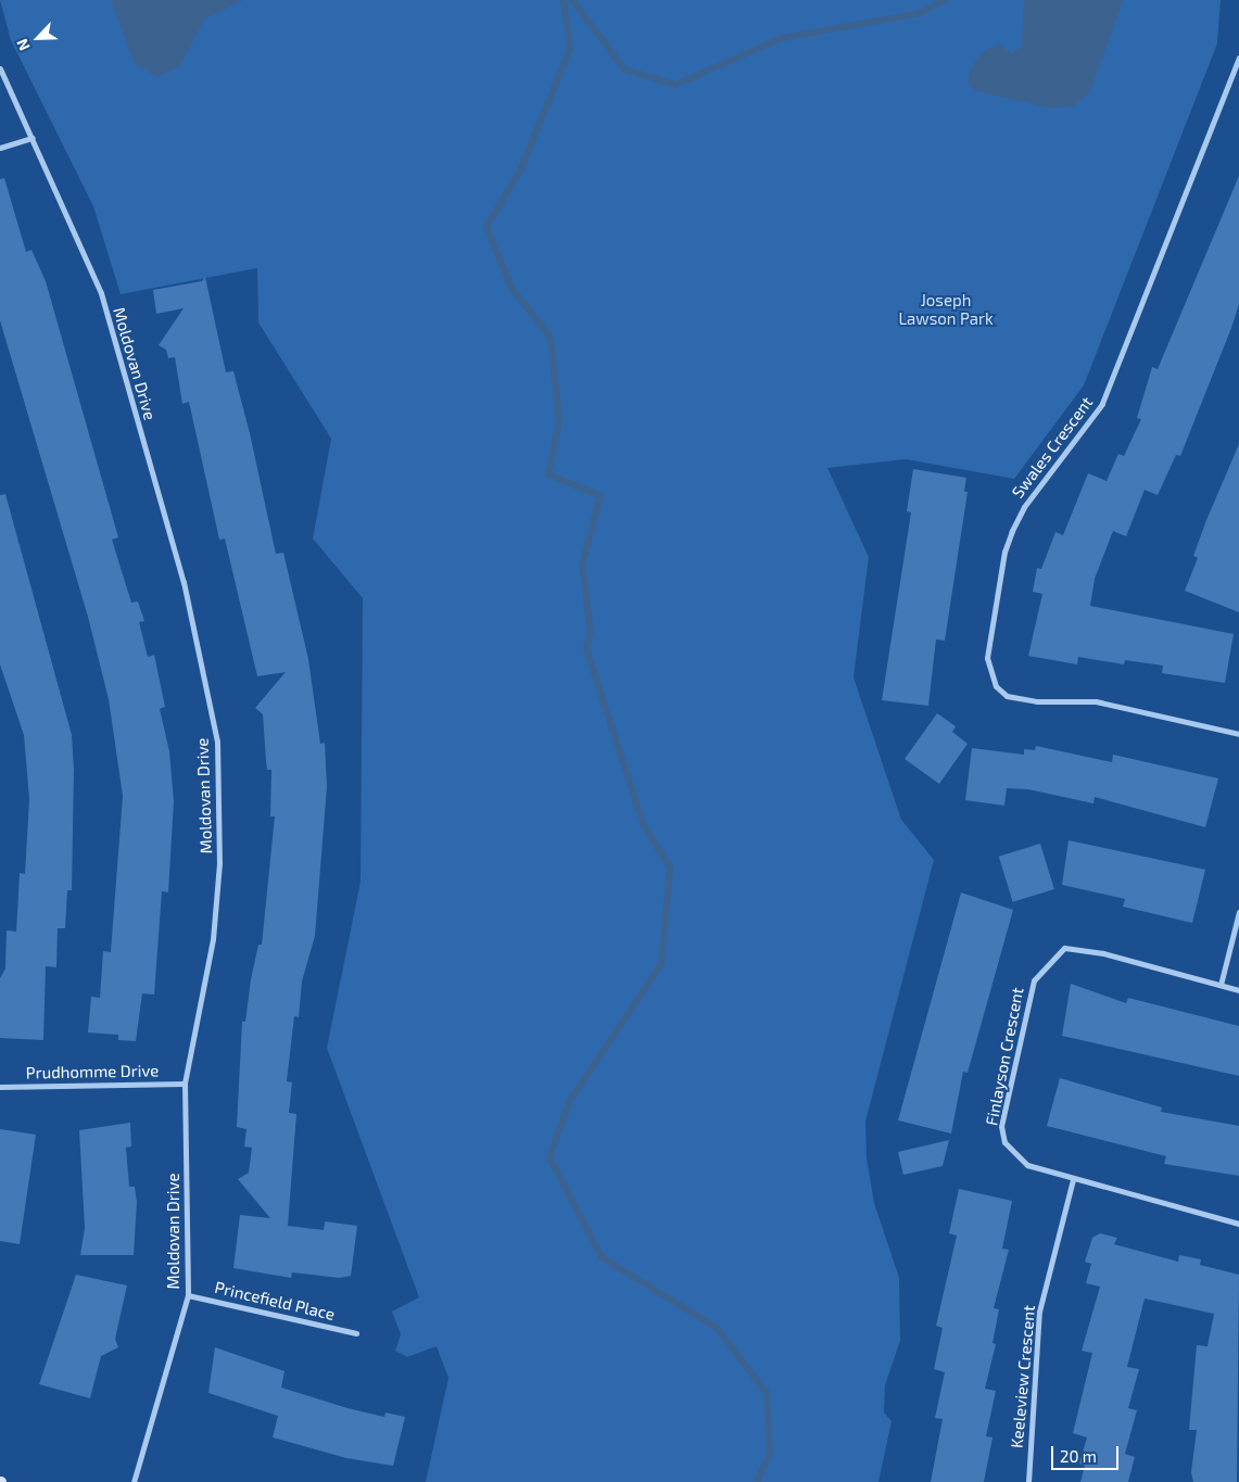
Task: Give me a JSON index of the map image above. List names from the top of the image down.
{
  "streets": {
    "street": [
      "Moldovan Drive",
      "Swales Crescent",
      "Finlayson Crescent",
      "Prudhomme Drive",
      "Princefield Place",
      "Keeleview Crescent"
    ]
  },
  "crossings": [
    ["Moldovan Drive", "Prudhomme Drive"],
    ["Moldovan Drive", "Princefield Place"],
    ["Finlayson Crescent", "Keeleview Crescent"]
  ],
  "parks": ["Joseph Lawson Park"],
  "scale_bar": "20 m",
  "north": "bottom left"
}
